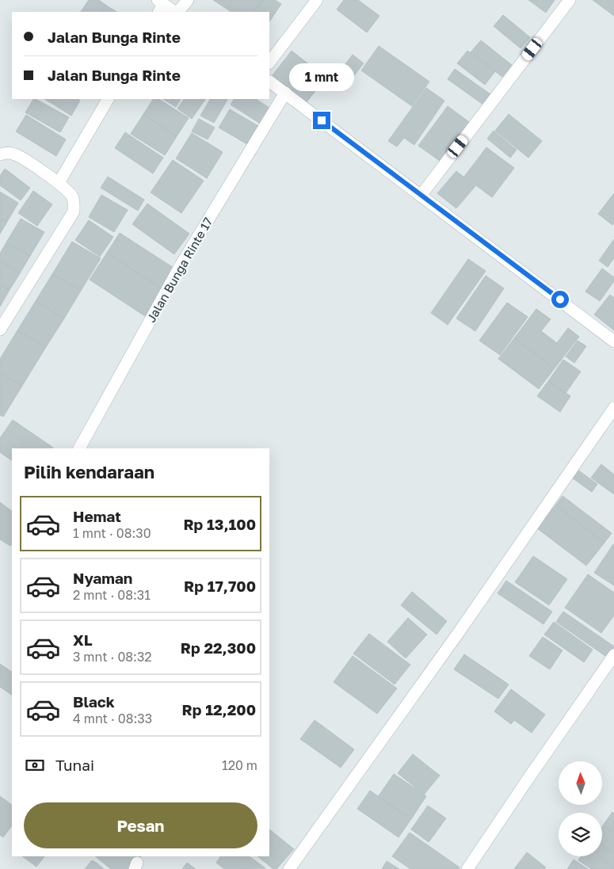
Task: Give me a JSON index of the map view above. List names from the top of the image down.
{
  "streets": {
    "street": ["Jalan Bunga Rinte 17"]
  },
  "north": "top",
  "page": {
    "banner": ["Jalan Bunga Rinte", "Jalan Bunga Rinte"],
    "bubble": "1 mnt",
    "heading": "Pilih kendaraan",
    "list": [
      {
        "name": "Hemat",
        "note": "1 mnt · 08:30",
        "value": "Rp 13,100"
      },
      {
        "name": "Nyaman",
        "note": "2 mnt · 08:31",
        "value": "Rp 17,700"
      },
      {
        "name": "XL",
        "note": "3 mnt · 08:32",
        "value": "Rp 22,300"
      },
      {
        "name": "Black",
        "note": "4 mnt · 08:33",
        "value": "Rp 12,200"
      }
    ],
    "pay": ["Tunai", "120 m"],
    "buttons": "Pesan"
  }
}
